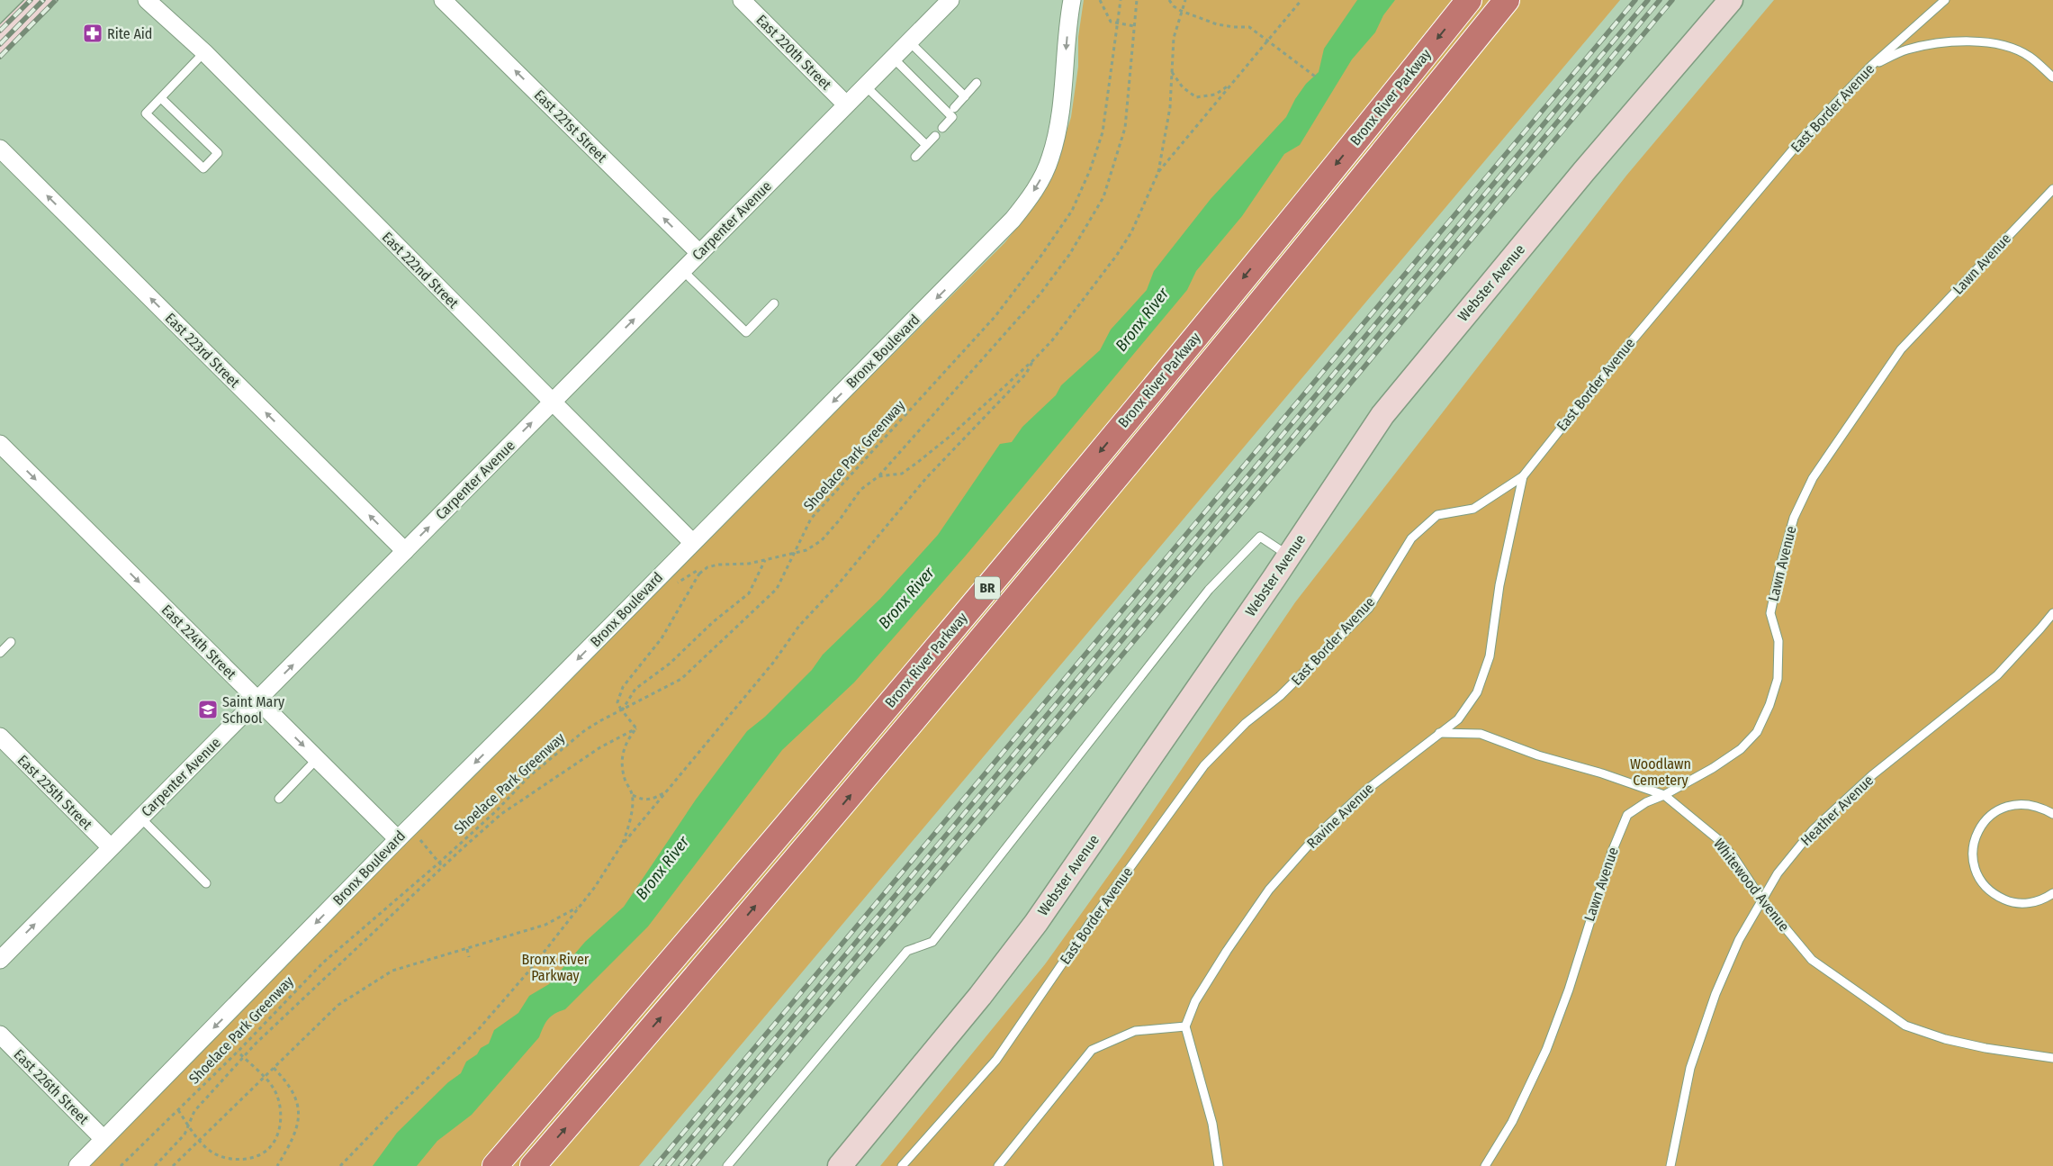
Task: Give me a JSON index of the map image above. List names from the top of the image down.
{
  "streets": {
    "highway": ["Bronx River Parkway", "BR"],
    "main road": ["Webster Avenue"],
    "street": [
      "East 220th Street",
      "East 221st Street",
      "Carpenter Avenue",
      "East 222nd Street",
      "East 223rd Street",
      "Bronx Boulevard",
      "East 224th Street",
      "East 225th Street",
      "East 226th Street"
    ],
    "lane": [
      "East Border Avenue",
      "Lawn Avenue",
      "Heather Avenue",
      "Ravine Avenue",
      "Whitewood Avenue"
    ],
    "path": ["Shoelace Park Greenway"]
  },
  "crossings": [
    ["East 220th Street", "Carpenter Avenue"],
    ["East Border Avenue", "Ravine Avenue"],
    ["East 221st Street", "Carpenter Avenue"],
    ["Carpenter Avenue", "East 222nd Street"],
    ["Carpenter Avenue", "East 223rd Street"],
    ["Carpenter Avenue", "East 224th Street"],
    ["Carpenter Avenue", "East 225th Street"],
    ["Lawn Avenue", "Whitewood Avenue"],
    ["East 222nd Street", "Bronx Boulevard"],
    ["Bronx Boulevard", "East 224th Street"],
    ["Bronx Boulevard", "East 226th Street"],
    ["Heather Avenue", "Whitewood Avenue"],
    ["Ravine Avenue", "Whitewood Avenue"]
  ],
  "one_way": [
    "East 221st Street",
    "Carpenter Avenue",
    "East 223rd Street",
    "Bronx Boulevard",
    "East 224th Street"
  ],
  "water": ["Bronx River"],
  "parks": ["Woodlawn Cemetery", "Bronx River Parkway"],
  "places": {
    "pharmacy": ["Rite Aid"],
    "school or university": ["Saint Mary School"]
  }
}
